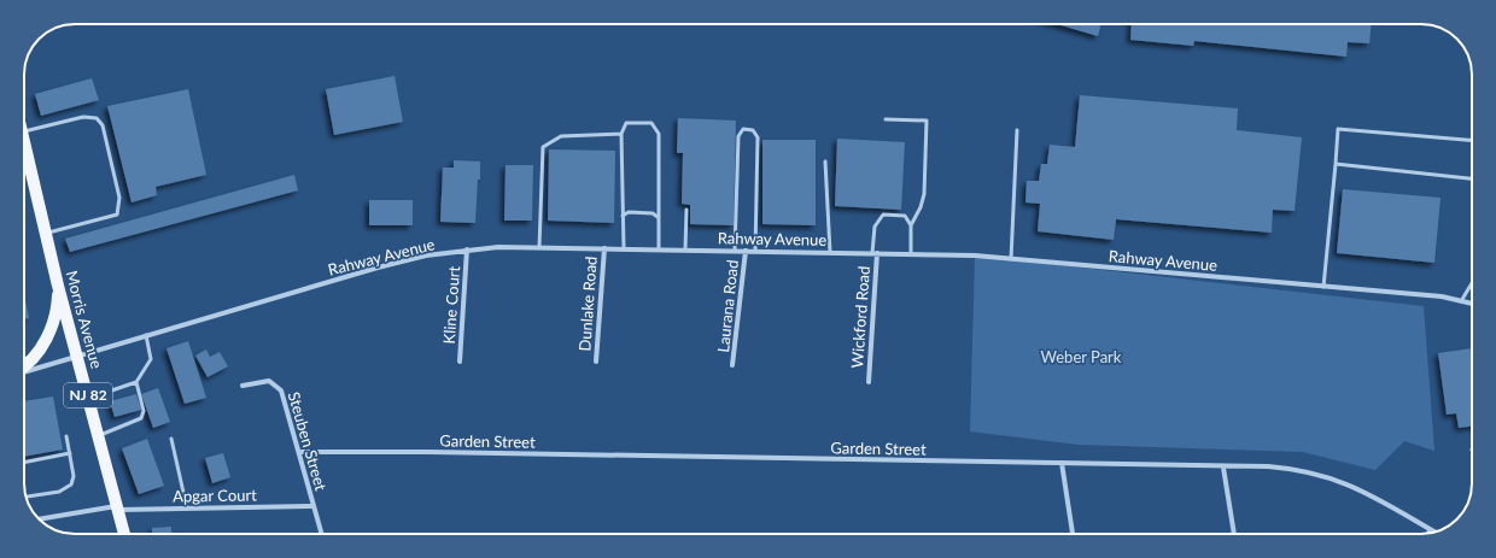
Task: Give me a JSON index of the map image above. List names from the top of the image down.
{
  "streets": {
    "main road": ["Morris Avenue", "NJ 82"],
    "street": [
      "Rahway Avenue",
      "Dunlake Road",
      "Kline Court",
      "Laurana Road",
      "Wickford Road",
      "Steuben Street",
      "Garden Street",
      "Apgar Court"
    ]
  },
  "crossings": [
    ["Rahway Avenue", "Dunlake Road"],
    ["Rahway Avenue", "Kline Court"],
    ["Rahway Avenue", "Laurana Road"],
    ["Rahway Avenue", "Wickford Road"],
    ["Rahway Avenue", "Morris Avenue"],
    ["Morris Avenue", "Apgar Court"],
    ["Steuben Street", "Garden Street"],
    ["Steuben Street", "Apgar Court"]
  ],
  "parks": ["Weber Park"]
}
